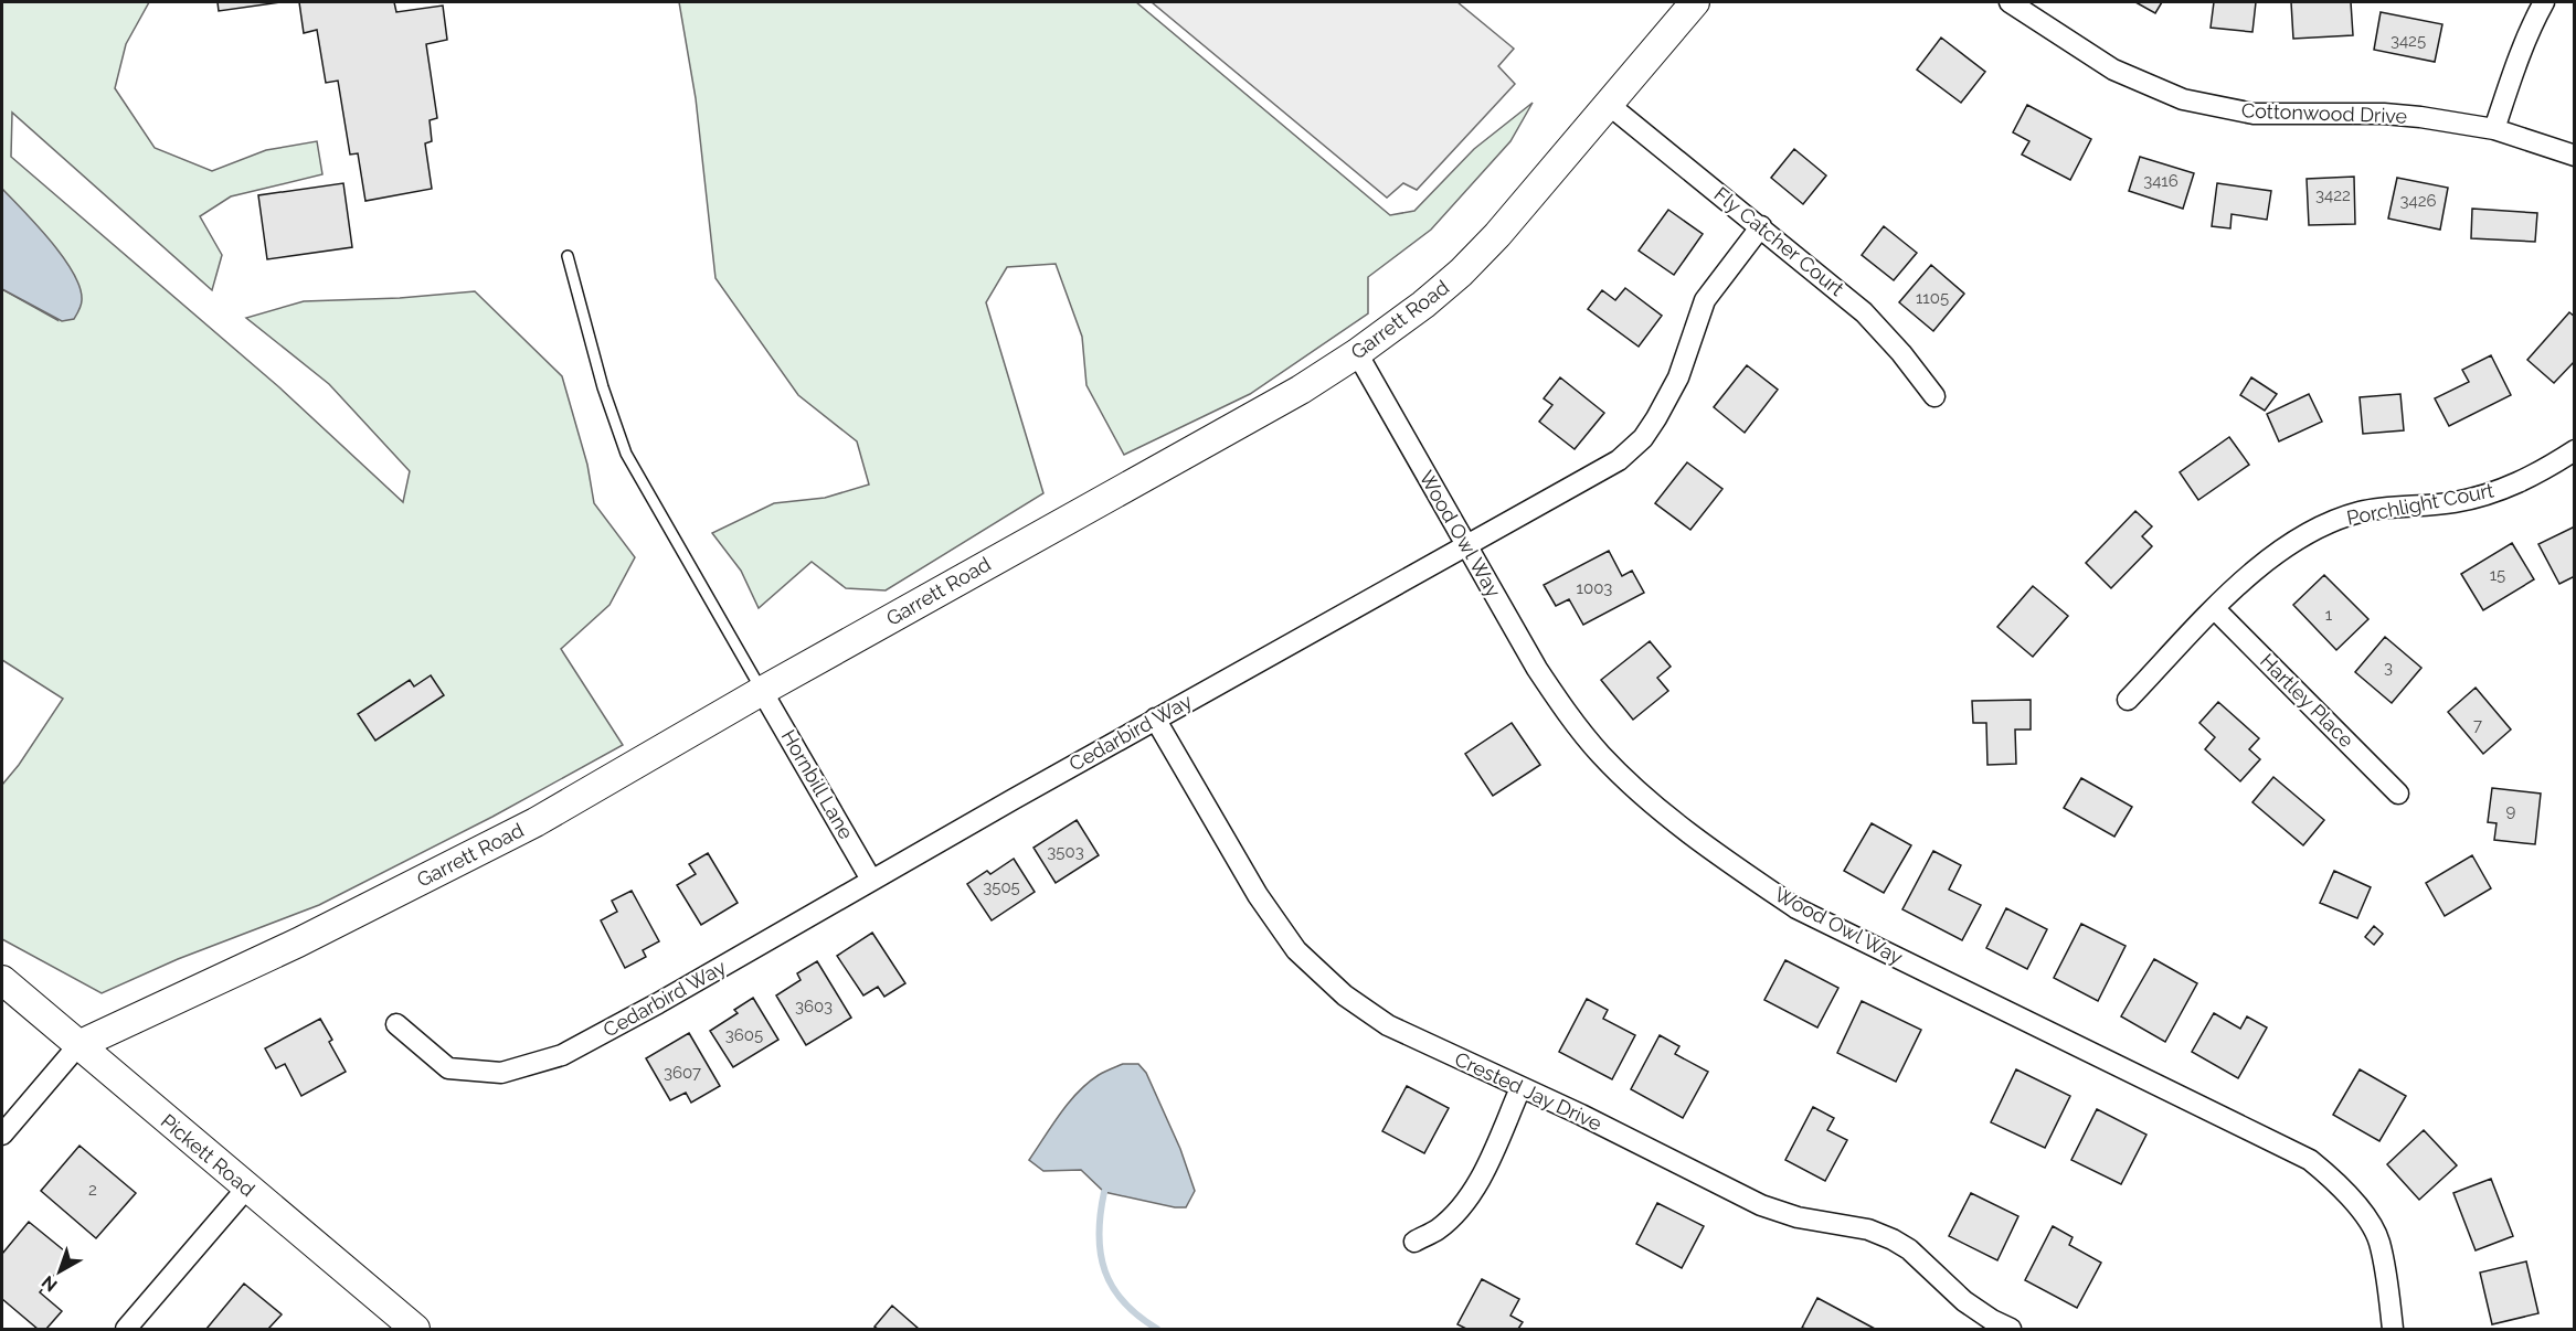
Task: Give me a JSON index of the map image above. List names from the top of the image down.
{
  "streets": {
    "street": [
      "Cottonwood Drive",
      "Fly Catcher Court",
      "Garrett Road",
      "Porchlight Court",
      "Wood Owl Way",
      "Hartley Place",
      "Cedarbird Way",
      "Hornbill Lane",
      "Crested Jay Drive",
      "Pickett Road"
    ]
  },
  "crossings": [
    ["Fly Catcher Court", "Garrett Road"],
    ["Fly Catcher Court", "Cedarbird Way"],
    ["Garrett Road", "Wood Owl Way"],
    ["Garrett Road", "Hornbill Lane"],
    ["Garrett Road", "Pickett Road"],
    ["Porchlight Court", "Hartley Place"],
    ["Wood Owl Way", "Cedarbird Way"],
    ["Cedarbird Way", "Hornbill Lane"],
    ["Cedarbird Way", "Crested Jay Drive"]
  ],
  "house_numbers": [
    "3425",
    "3416",
    "3422",
    "3426",
    "1105",
    "15",
    "1003",
    "1",
    "3",
    "7",
    "9",
    "3503",
    "3505",
    "3603",
    "3605",
    "3607",
    "2"
  ],
  "north": "bottom left"
}
